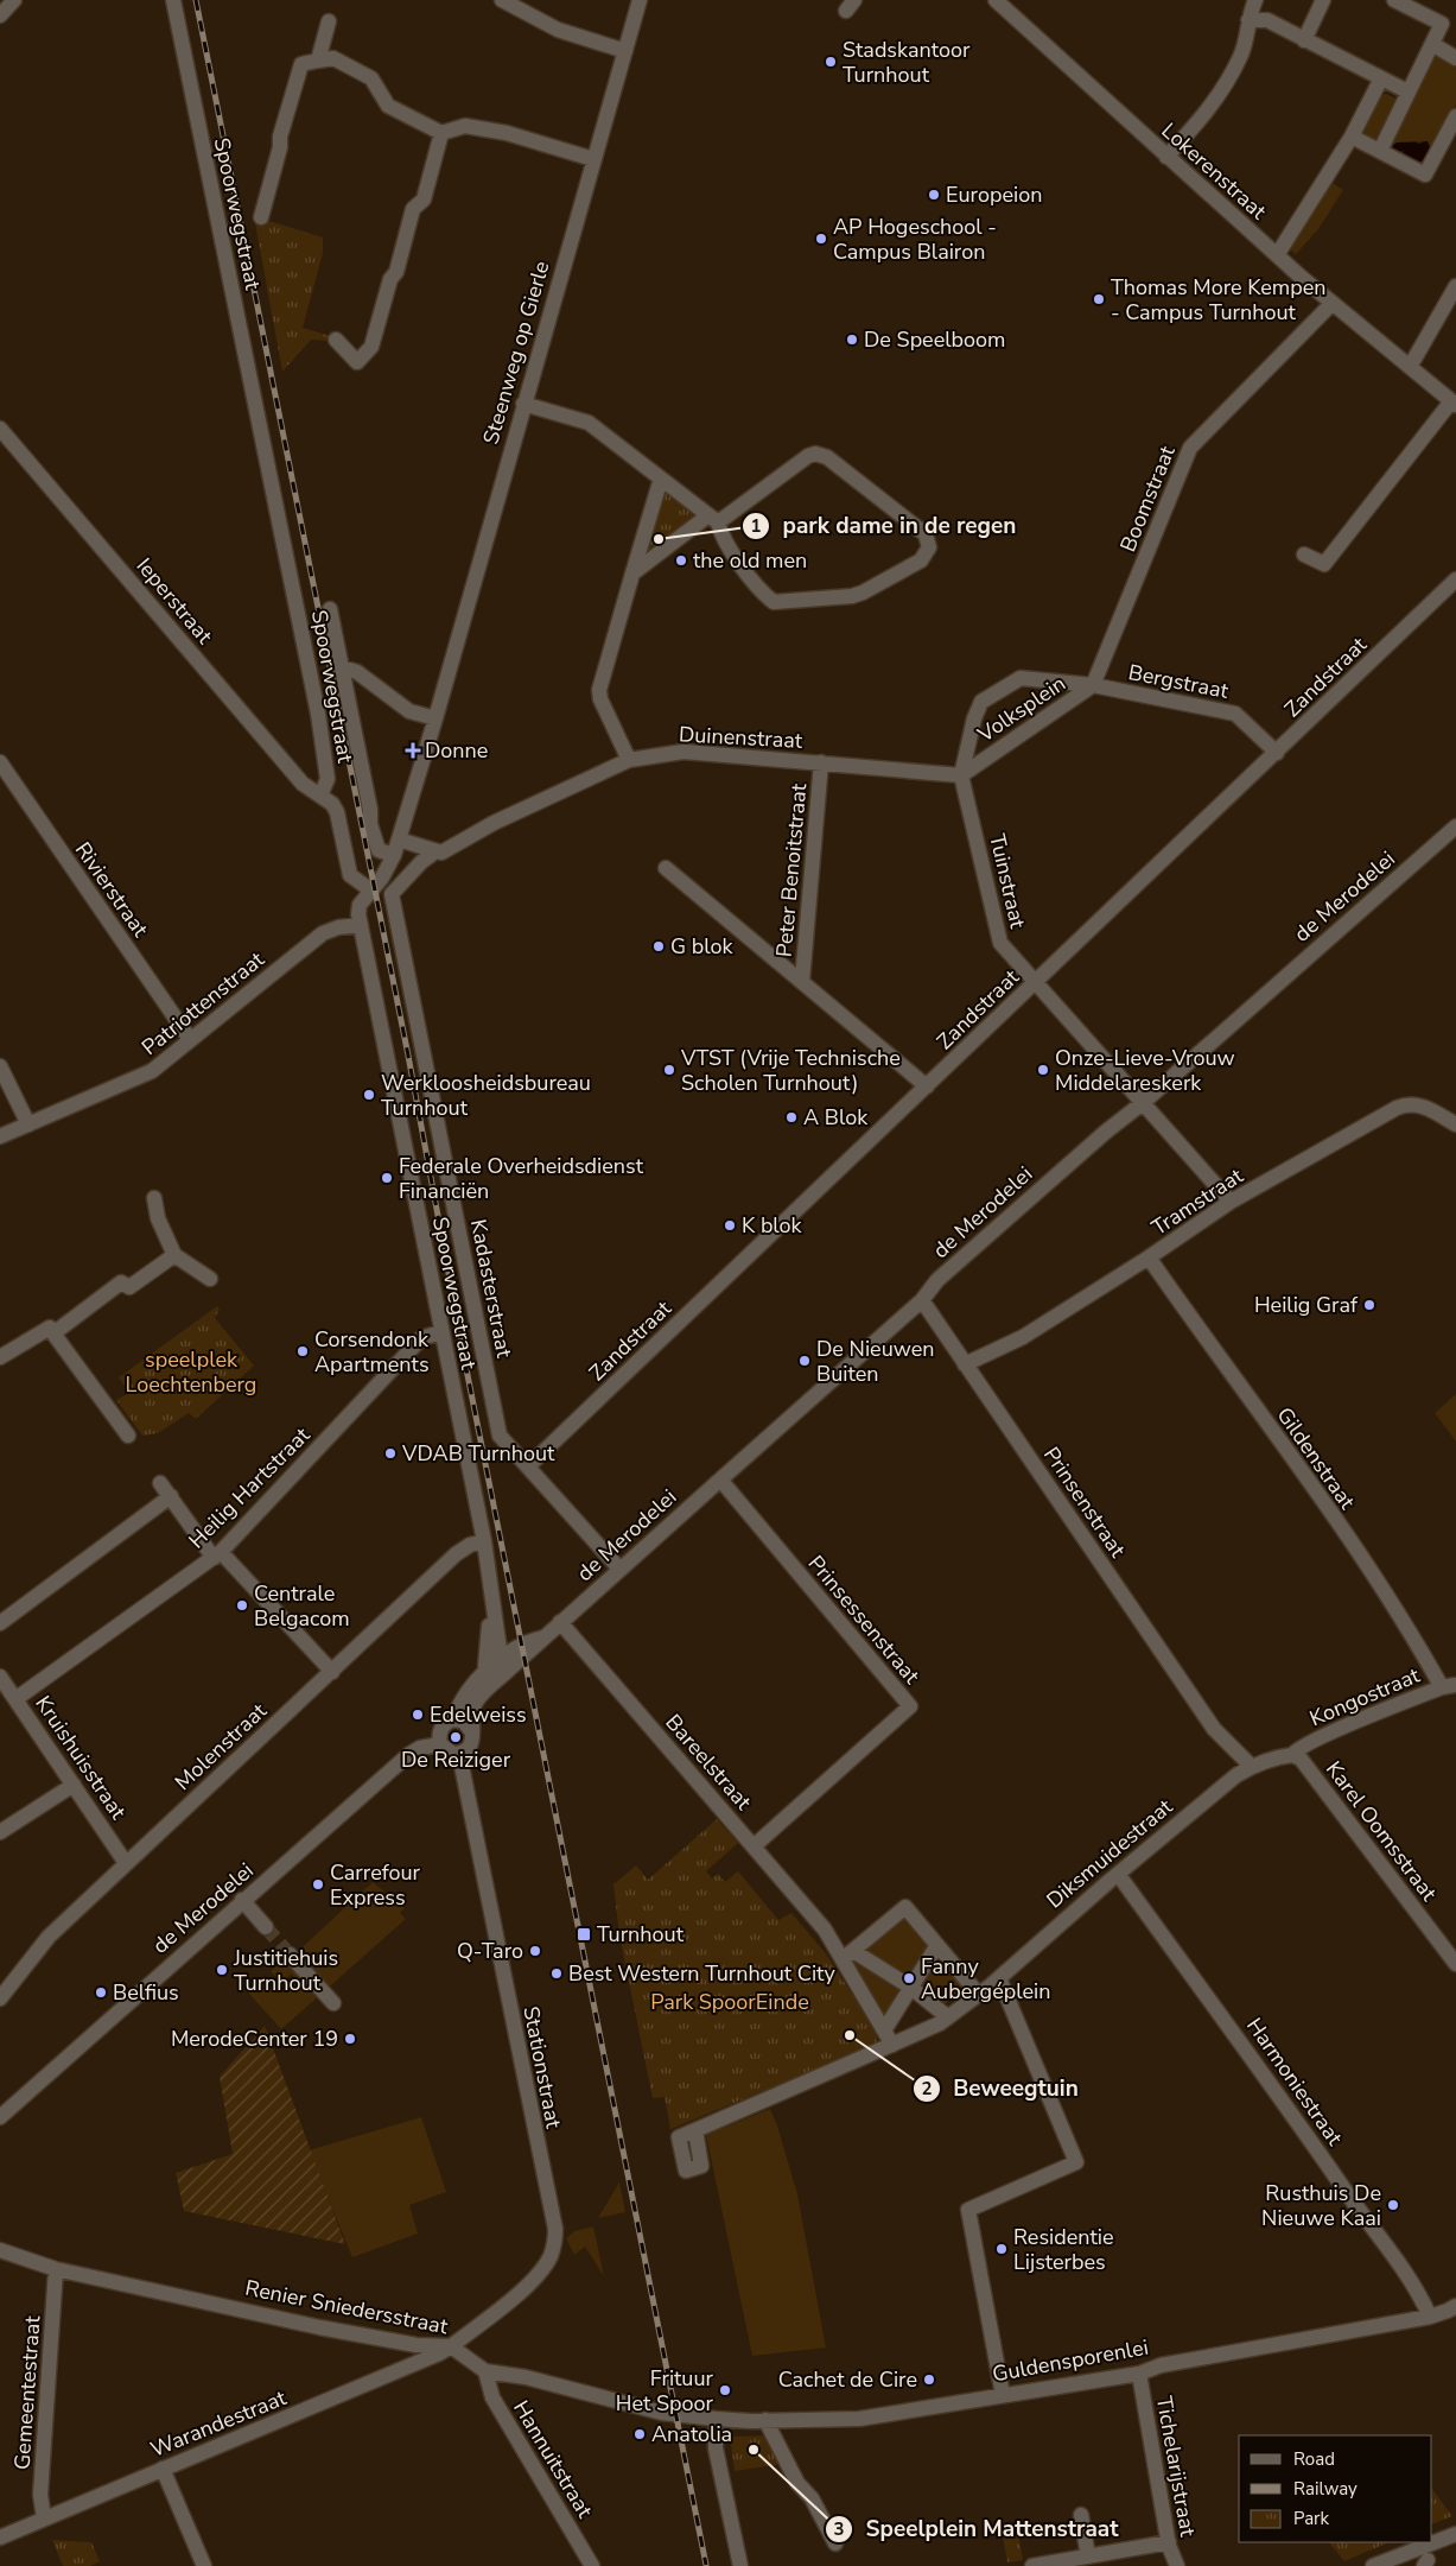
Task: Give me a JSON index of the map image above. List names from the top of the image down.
{
  "streets": {
    "street": [
      "Lokerenstraat",
      "Spoorwegstraat",
      "Steenweg op Gierle",
      "Boomstraat",
      "Ieperstraat",
      "Zandstraat",
      "Bergstraat",
      "Volksplein",
      "Duinenstraat",
      "Peter Benoitstraat",
      "Tuinstraat",
      "Rivierstraat",
      "de Merodelei",
      "Patriottenstraat",
      "Tramstraat",
      "Kadasterstraat",
      "Gildenstraat",
      "Heilig Hartstraat",
      "Prinsenstraat",
      "Prinsessenstraat",
      "Kongostraat",
      "Molenstraat",
      "Kruishuisstraat",
      "Bareelstraat",
      "Karel Oomsstraat",
      "Diksmuidestraat",
      "Stationstraat",
      "Harmoniestraat",
      "Renier Sniedersstraat",
      "Guldensporenlei",
      "Gemeentestraat",
      "Warandestraat",
      "Hannuitstraat",
      "Tichelarijstraat"
    ]
  },
  "crossings": [
    ["Lokerenstraat", "Boomstraat"],
    ["Spoorwegstraat", "Steenweg op Gierle"],
    ["Spoorwegstraat", "Ieperstraat"],
    ["Spoorwegstraat", "de Merodelei"],
    ["Spoorwegstraat", "Patriottenstraat"],
    ["Spoorwegstraat", "Heilig Hartstraat"],
    ["Spoorwegstraat", "Molenstraat"],
    ["Boomstraat", "Bergstraat"],
    ["Boomstraat", "Volksplein"],
    ["Zandstraat", "Bergstraat"],
    ["Zandstraat", "Peter Benoitstraat"],
    ["Zandstraat", "Tuinstraat"],
    ["Zandstraat", "Kadasterstraat"],
    ["Bergstraat", "Volksplein"],
    ["Volksplein", "Duinenstraat"],
    ["Volksplein", "Tuinstraat"],
    ["Duinenstraat", "Peter Benoitstraat"],
    ["Duinenstraat", "Tuinstraat"],
    ["Duinenstraat", "Kadasterstraat"],
    ["Tuinstraat", "de Merodelei"],
    ["Tuinstraat", "Tramstraat"],
    ["Rivierstraat", "Patriottenstraat"],
    ["de Merodelei", "Kadasterstraat"],
    ["de Merodelei", "Prinsenstraat"],
    ["de Merodelei", "Prinsessenstraat"],
    ["de Merodelei", "Bareelstraat"],
    ["de Merodelei", "Stationstraat"],
    ["Tramstraat", "Gildenstraat"],
    ["Tramstraat", "Prinsenstraat"],
    ["Gildenstraat", "Kongostraat"],
    ["Heilig Hartstraat", "Kruishuisstraat"],
    ["Prinsenstraat", "Kongostraat"],
    ["Prinsenstraat", "Diksmuidestraat"],
    ["Prinsessenstraat", "Bareelstraat"],
    ["Kongostraat", "Karel Oomsstraat"],
    ["Kongostraat", "Diksmuidestraat"],
    ["Molenstraat", "Kruishuisstraat"],
    ["Bareelstraat", "Diksmuidestraat"],
    ["Diksmuidestraat", "Harmoniestraat"],
    ["Stationstraat", "Renier Sniedersstraat"],
    ["Stationstraat", "Warandestraat"],
    ["Harmoniestraat", "Guldensporenlei"],
    ["Renier Sniedersstraat", "Guldensporenlei"],
    ["Renier Sniedersstraat", "Gemeentestraat"],
    ["Renier Sniedersstraat", "Warandestraat"],
    ["Renier Sniedersstraat", "Hannuitstraat"],
    ["Guldensporenlei", "Tichelarijstraat"],
    ["Gemeentestraat", "Warandestraat"]
  ],
  "parks": ["speelplek Loechtenberg", "Park SpoorEinde"],
  "places": {
    "other": [
      "Stadskantoor Turnhout",
      "Europeion",
      "AP Hogeschool - Campus Blairon",
      "Thomas More Kempen - Campus Turnhout",
      "De Speelboom",
      "park dame in de regen",
      "the old men",
      "G blok",
      "VTST (Vrije Technische Scholen Turnhout)",
      "Onze-Lieve-Vrouw Middelareskerk",
      "Werkloosheidsbureau Turnhout",
      "A Blok",
      "Federale Overheidsdienst Financiën",
      "K blok",
      "Heilig Graf",
      "Corsendonk Apartments",
      "De Nieuwen Buiten",
      "VDAB Turnhout",
      "Centrale Belgacom",
      "Edelweiss",
      "De Reiziger",
      "Carrefour Express",
      "Q-Taro",
      "Justitiehuis Turnhout",
      "Best Western Turnhout City",
      "Fanny Aubergéplein",
      "Belfius",
      "Beweegtuin",
      "MerodeCenter 19",
      "Rusthuis De Nieuwe Kaai",
      "Residentie Lijsterbes",
      "Cachet de Cire",
      "Frituur Het Spoor",
      "Anatolia",
      "Speelplein Mattenstraat"
    ],
    "health": ["Donne"],
    "transit": ["Turnhout"]
  },
  "legend": ["Road", "Railway", "Park"]
}
